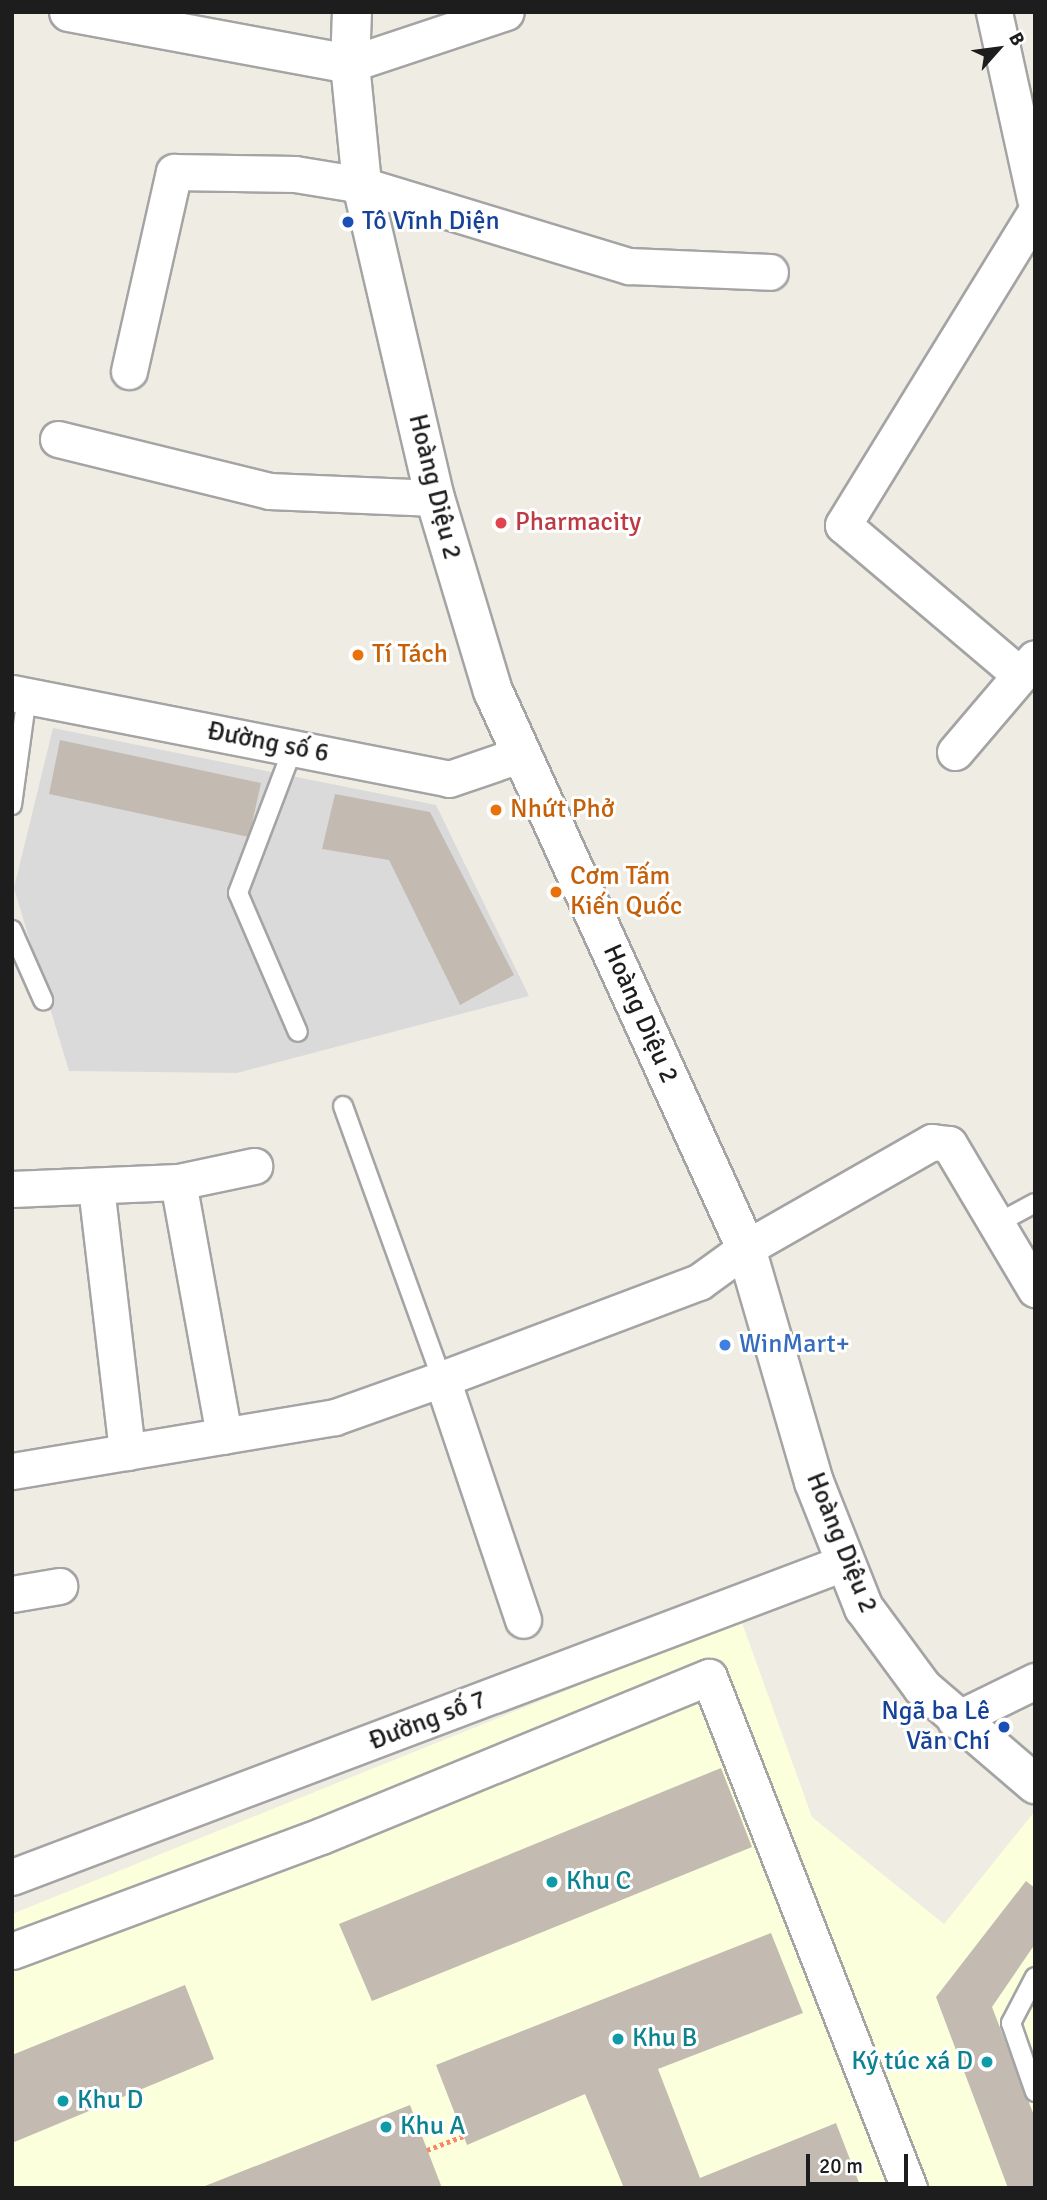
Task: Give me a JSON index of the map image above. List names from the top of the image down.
{
  "streets": {
    "street": ["Hoàng Diệu 2", "Đường số 6", "Đường số 7"]
  },
  "crossings": [
    ["Hoàng Diệu 2", "Đường số 6"],
    ["Hoàng Diệu 2", "Đường số 7"]
  ],
  "places": [
    "Tô Vĩnh Diện",
    "Pharmacity",
    "Tí Tách",
    "Nhứt Phở",
    "Cơm Tấm Kiến Quốc",
    "WinMart+",
    "Ngã ba Lê Văn Chí",
    "Khu C",
    "Khu B",
    "Ký túc xá D",
    "Khu D",
    "Khu A"
  ],
  "scale_bar": "20 m",
  "north": "top right"
}
